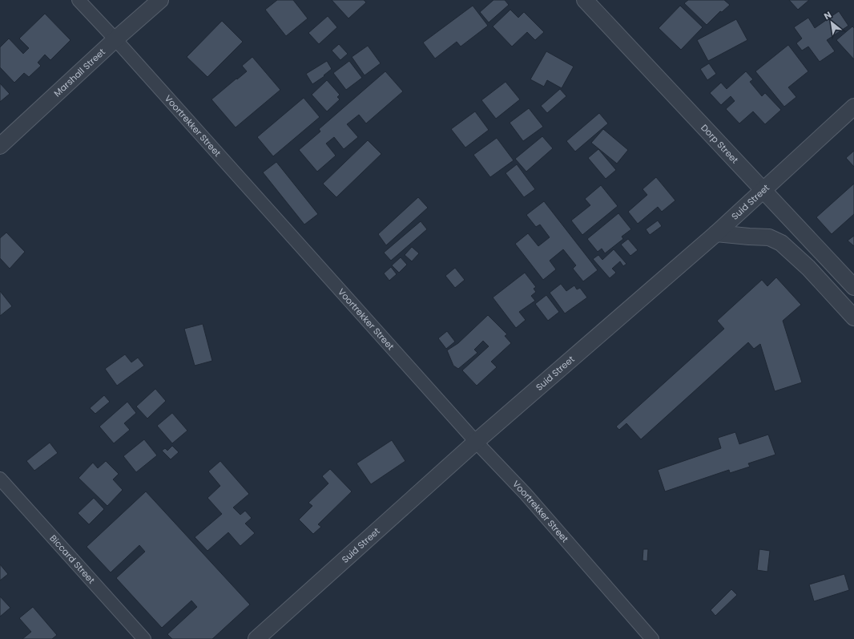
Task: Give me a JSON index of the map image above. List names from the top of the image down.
{
  "streets": {
    "street": [
      "Marshall Street",
      "Voortrekker Street",
      "Dorp Street",
      "Suid Street",
      "Biccard Street"
    ]
  },
  "crossings": [
    ["Marshall Street", "Voortrekker Street"],
    ["Voortrekker Street", "Suid Street"],
    ["Dorp Street", "Suid Street"]
  ],
  "north": "top left"
}
